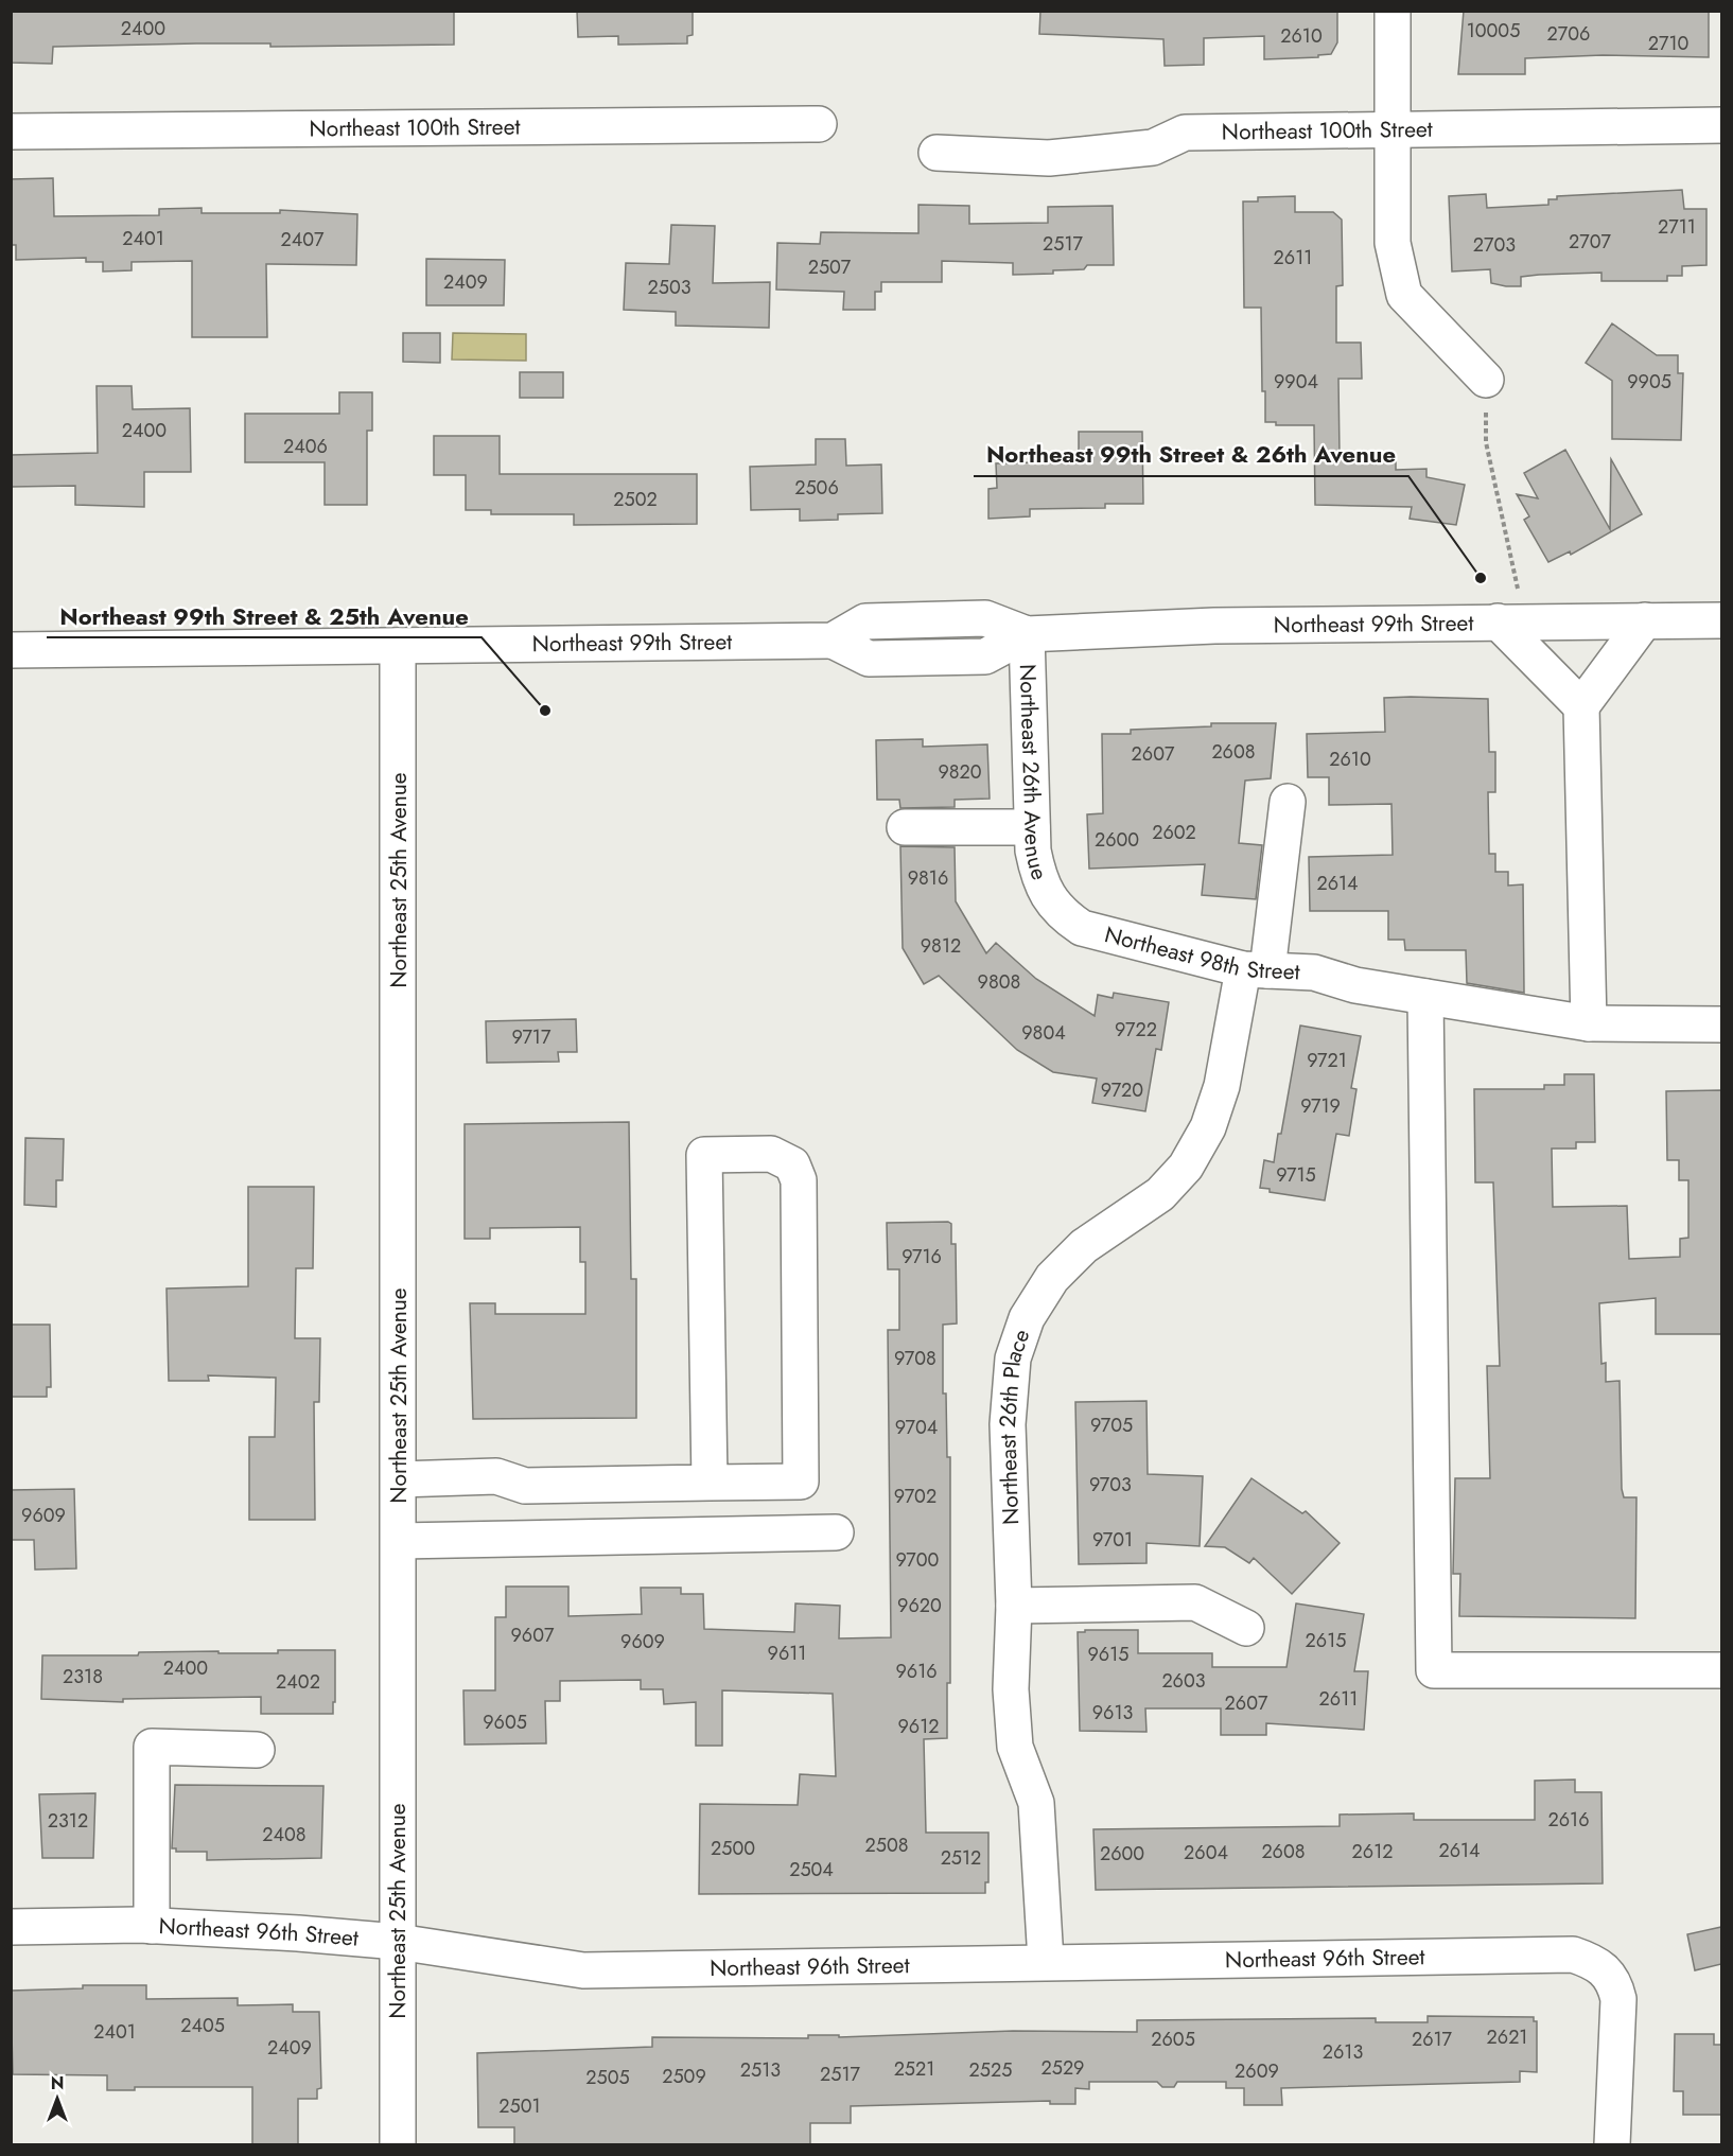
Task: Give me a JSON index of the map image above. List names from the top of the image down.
{
  "streets": {
    "street": [
      "Northeast 100th Street",
      "Northeast 99th Street",
      "Northeast 26th Avenue",
      "Northeast 25th Avenue",
      "Northeast 98th Street",
      "Northeast 26th Place",
      "Northeast 96th Street"
    ]
  },
  "crossings": [
    ["Northeast 99th Street", "Northeast 26th Avenue"],
    ["Northeast 99th Street", "Northeast 25th Avenue"],
    ["Northeast 26th Avenue", "Northeast 98th Street"],
    ["Northeast 25th Avenue", "Northeast 96th Street"],
    ["Northeast 98th Street", "Northeast 26th Place"],
    ["Northeast 26th Place", "Northeast 96th Street"]
  ],
  "places": ["Northeast 99th Street & 26th Avenue", "Northeast 99th Street & 25th Avenue"],
  "house_numbers": [
    "2400",
    "10005",
    "2706",
    "2610",
    "2710",
    "2711",
    "2401",
    "2407",
    "2707",
    "2517",
    "2703",
    "2611",
    "2507",
    "2409",
    "2503",
    "9904",
    "9905",
    "2400",
    "2406",
    "2506",
    "2502",
    "2608",
    "2607",
    "2610",
    "9820",
    "2602",
    "2600",
    "9816",
    "2614",
    "9812",
    "9808",
    "9722",
    "9804",
    "9717",
    "9721",
    "9720",
    "9719",
    "9715",
    "9716",
    "9708",
    "9705",
    "9704",
    "9703",
    "9702",
    "9609",
    "9701",
    "9700",
    "9620",
    "9607",
    "2615",
    "9609",
    "9611",
    "9615",
    "2400",
    "9616",
    "2318",
    "2603",
    "2402",
    "2611",
    "2607",
    "9613",
    "9605",
    "9612",
    "2616",
    "2312",
    "2408",
    "2508",
    "2500",
    "2614",
    "2608",
    "2612",
    "2604",
    "2600",
    "2512",
    "2504",
    "2405",
    "2401",
    "2621",
    "2605",
    "2617",
    "2409",
    "2613",
    "2529",
    "2521",
    "2513",
    "2525",
    "2609",
    "2517",
    "2509",
    "2505",
    "2501"
  ],
  "north": "top"
}
